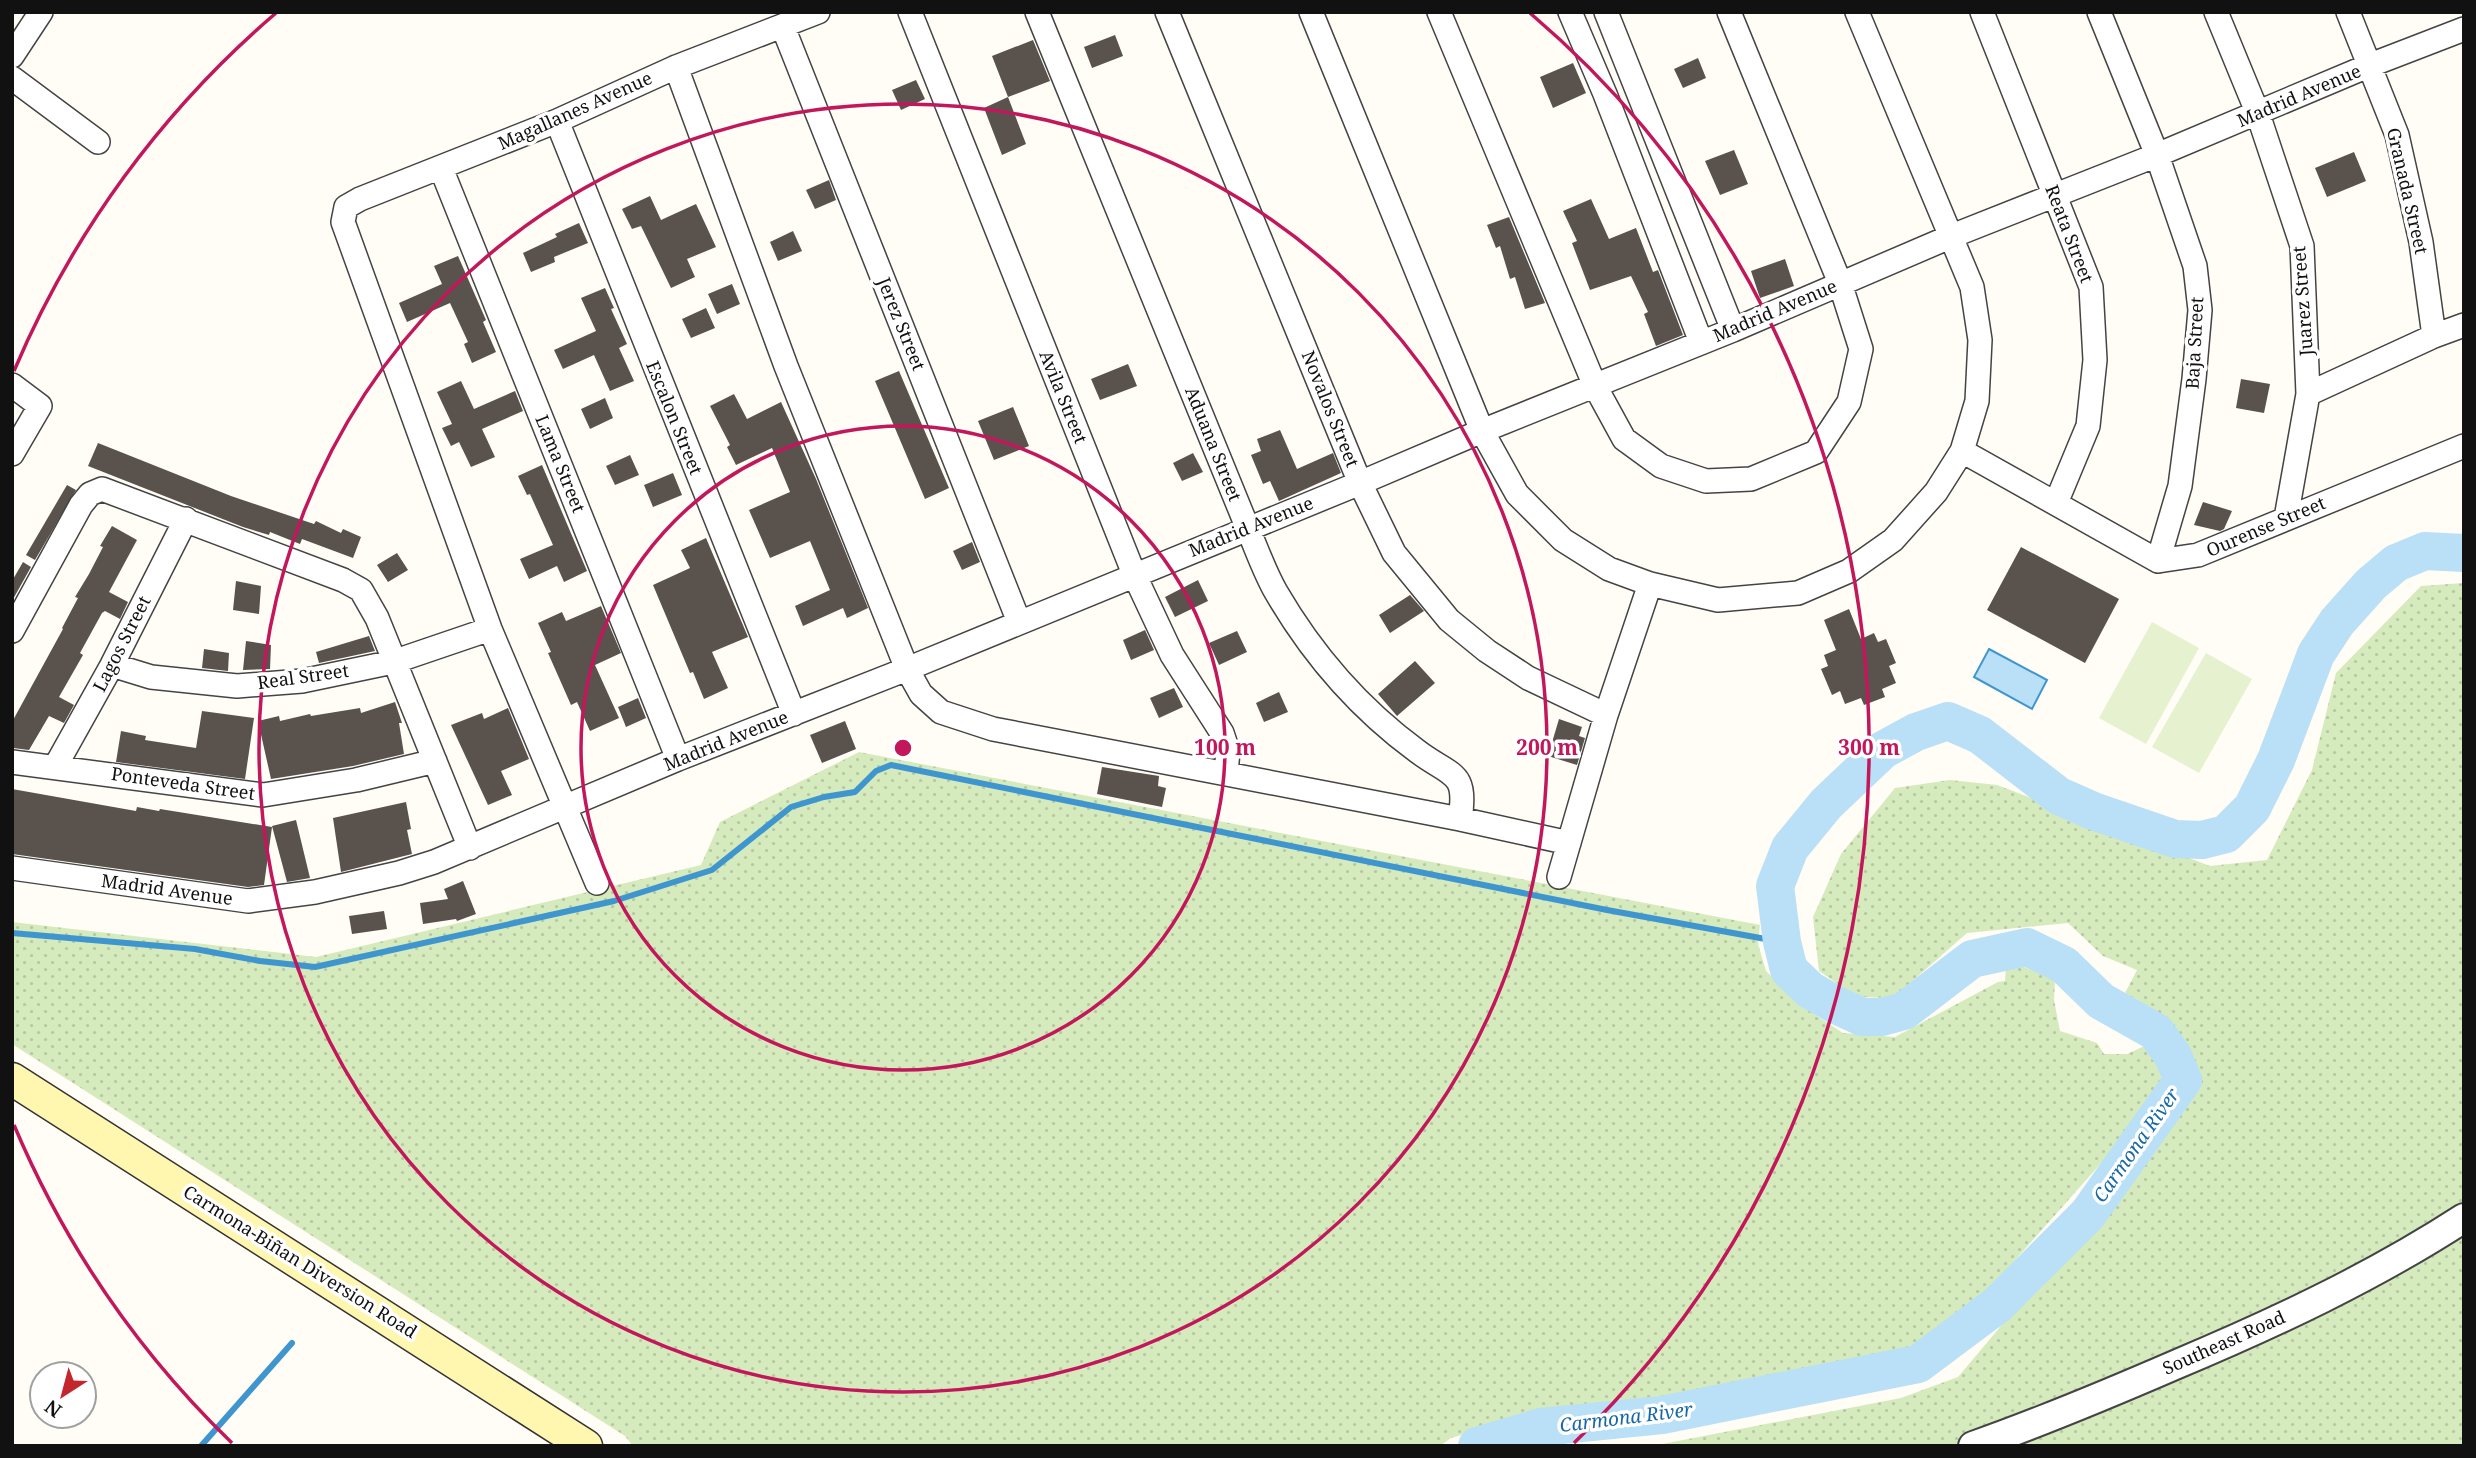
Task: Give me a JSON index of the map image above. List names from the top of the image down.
{
  "streets": {
    "main road": ["Carmona-Biñan Diversion Road"],
    "street": [
      "Madrid Avenue",
      "Magallanes Avenue",
      "Granada Street",
      "Reata Street",
      "Juarez Street",
      "Jerez Street",
      "Baja Street",
      "Avila Street",
      "Novalos Street",
      "Escalon Street",
      "Aduana Street",
      "Lama Street",
      "Ourense Street",
      "Lagos Street",
      "Real Street",
      "Ponteveda Street",
      "Southeast Road"
    ]
  },
  "crossings": [
    ["Madrid Avenue", "Granada Street"],
    ["Madrid Avenue", "Reata Street"],
    ["Madrid Avenue", "Juarez Street"],
    ["Madrid Avenue", "Jerez Street"],
    ["Madrid Avenue", "Baja Street"],
    ["Madrid Avenue", "Avila Street"],
    ["Madrid Avenue", "Novalos Street"],
    ["Madrid Avenue", "Escalon Street"],
    ["Madrid Avenue", "Aduana Street"],
    ["Madrid Avenue", "Lama Street"],
    ["Magallanes Avenue", "Jerez Street"],
    ["Magallanes Avenue", "Escalon Street"],
    ["Magallanes Avenue", "Lama Street"],
    ["Magallanes Avenue", "Real Street"],
    ["Juarez Street", "Ourense Street"],
    ["Baja Street", "Ourense Street"],
    ["Lagos Street", "Real Street"],
    ["Lagos Street", "Ponteveda Street"]
  ],
  "water": ["Carmona River"],
  "north": "bottom left",
  "rings": ["100 m", "200 m", "300 m"]
}
